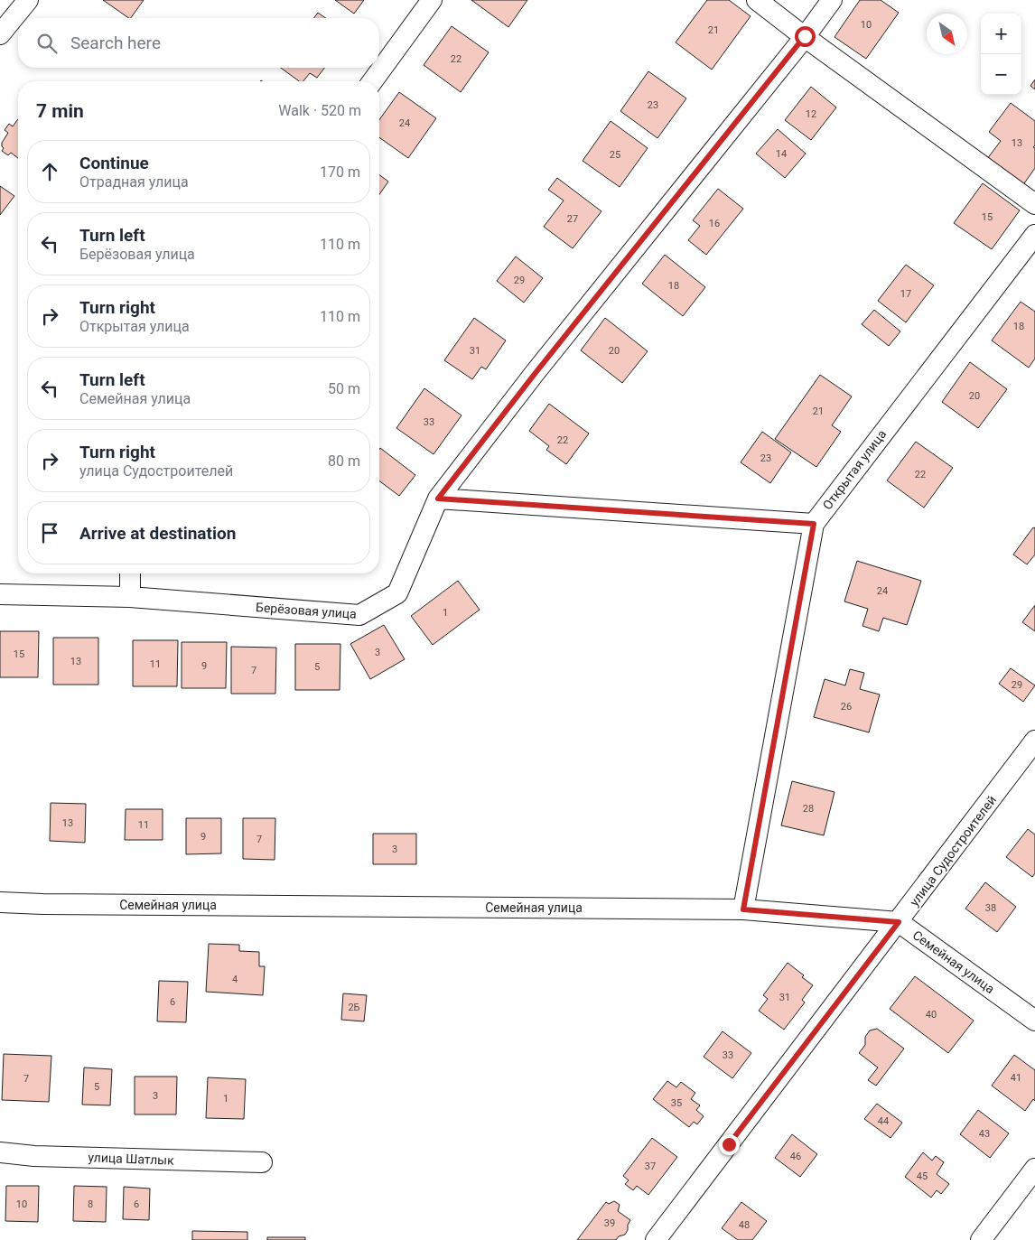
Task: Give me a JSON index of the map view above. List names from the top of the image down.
{
  "streets": {
    "street": [
      "Открытая улица",
      "Берёзовая улица",
      "улица Судостроителей",
      "Семейная улица",
      "улица Шатлык"
    ]
  },
  "crossings": [
    ["Открытая улица", "Семейная улица"],
    ["улица Судостроителей", "Семейная улица"]
  ],
  "house_numbers": [
    "10",
    "21",
    "22",
    "23",
    "12",
    "24",
    "13",
    "14",
    "25",
    "15",
    "27",
    "16",
    "29",
    "18",
    "17",
    "18",
    "31",
    "20",
    "20",
    "21",
    "33",
    "22",
    "23",
    "22",
    "24",
    "1",
    "3",
    "15",
    "13",
    "11",
    "9",
    "5",
    "7",
    "29",
    "26",
    "28",
    "13",
    "11",
    "9",
    "7",
    "3",
    "38",
    "4",
    "31",
    "6",
    "2Б",
    "40",
    "33",
    "41",
    "7",
    "5",
    "3",
    "1",
    "35",
    "44",
    "43",
    "46",
    "37",
    "45",
    "10",
    "8",
    "6",
    "39",
    "48"
  ],
  "north": "bottom right",
  "page": {
    "map_buttons": ["+", "−"],
    "search": "Search here",
    "heading": ["7 min", "Walk · 520 m"],
    "list": [
      ["Continue", "Отрадная улица", "170 m"],
      ["Turn left", "Берёзовая улица", "110 m"],
      ["Turn right", "Открытая улица", "110 m"],
      ["Turn left", "Семейная улица", "50 m"],
      ["Turn right", "улица Судостроителей", "80 m"],
      "Arrive at destination"
    ]
  }
}
